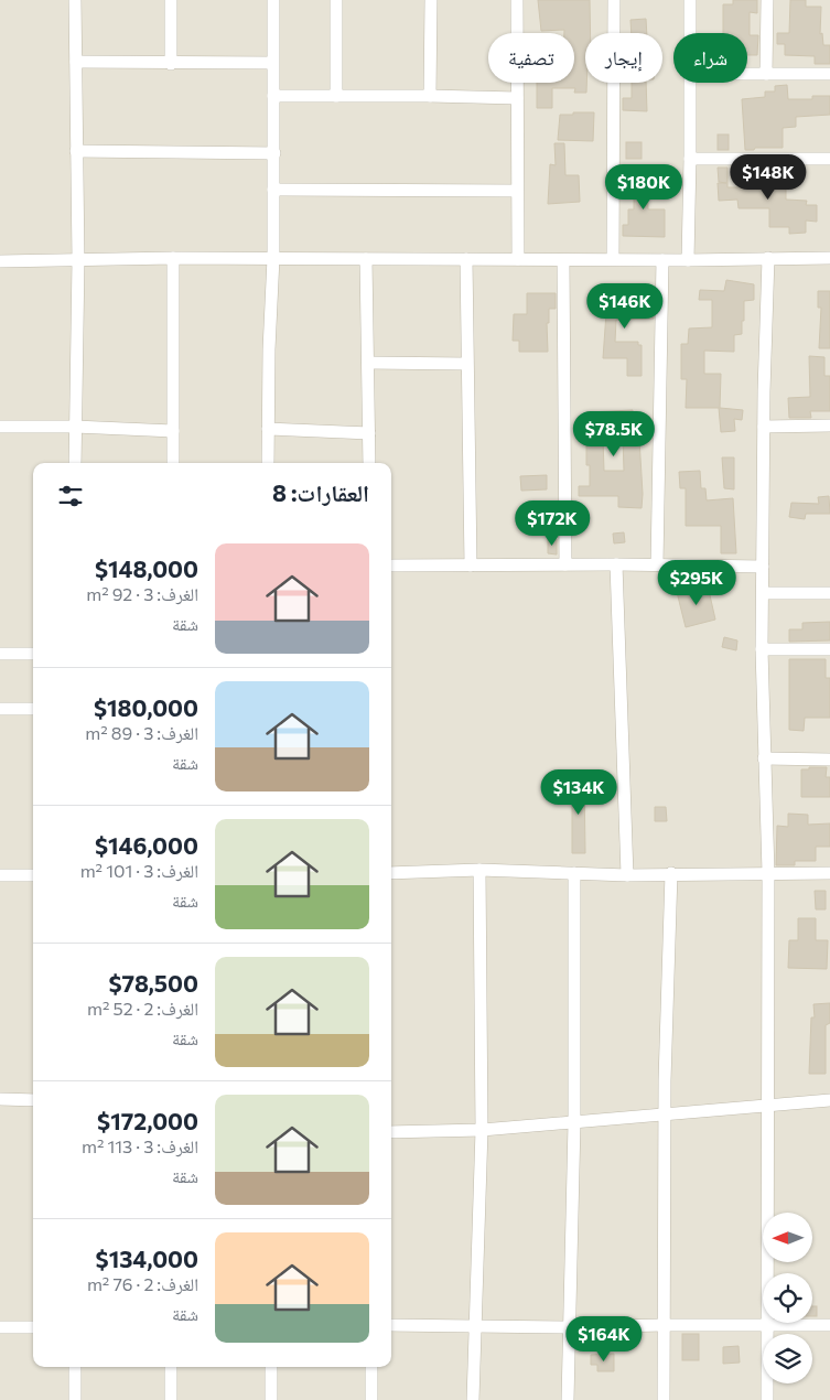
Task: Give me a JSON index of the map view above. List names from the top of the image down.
{
  "north": "left",
  "page": {
    "chip": ["شراء", "إيجار", "تصفية"],
    "price": [
      "$148K",
      "$180K",
      "$146K",
      "$78.5K",
      "$172K",
      "$295K",
      "$134K",
      "$164K"
    ],
    "heading": "العقارات: 8",
    "list": [
      {
        "name": "$148,000",
        "note": "الغرف: 3 · 92 m² · شقة"
      },
      {
        "name": "$180,000",
        "note": "الغرف: 3 · 89 m² · شقة"
      },
      {
        "name": "$146,000",
        "note": "الغرف: 3 · 101 m² · شقة"
      },
      {
        "name": "$78,500",
        "note": "الغرف: 2 · 52 m² · شقة"
      },
      {
        "name": "$172,000",
        "note": "الغرف: 3 · 113 m² · شقة"
      },
      {
        "name": "$134,000",
        "note": "الغرف: 2 · 76 m² · شقة"
      }
    ]
  }
}
